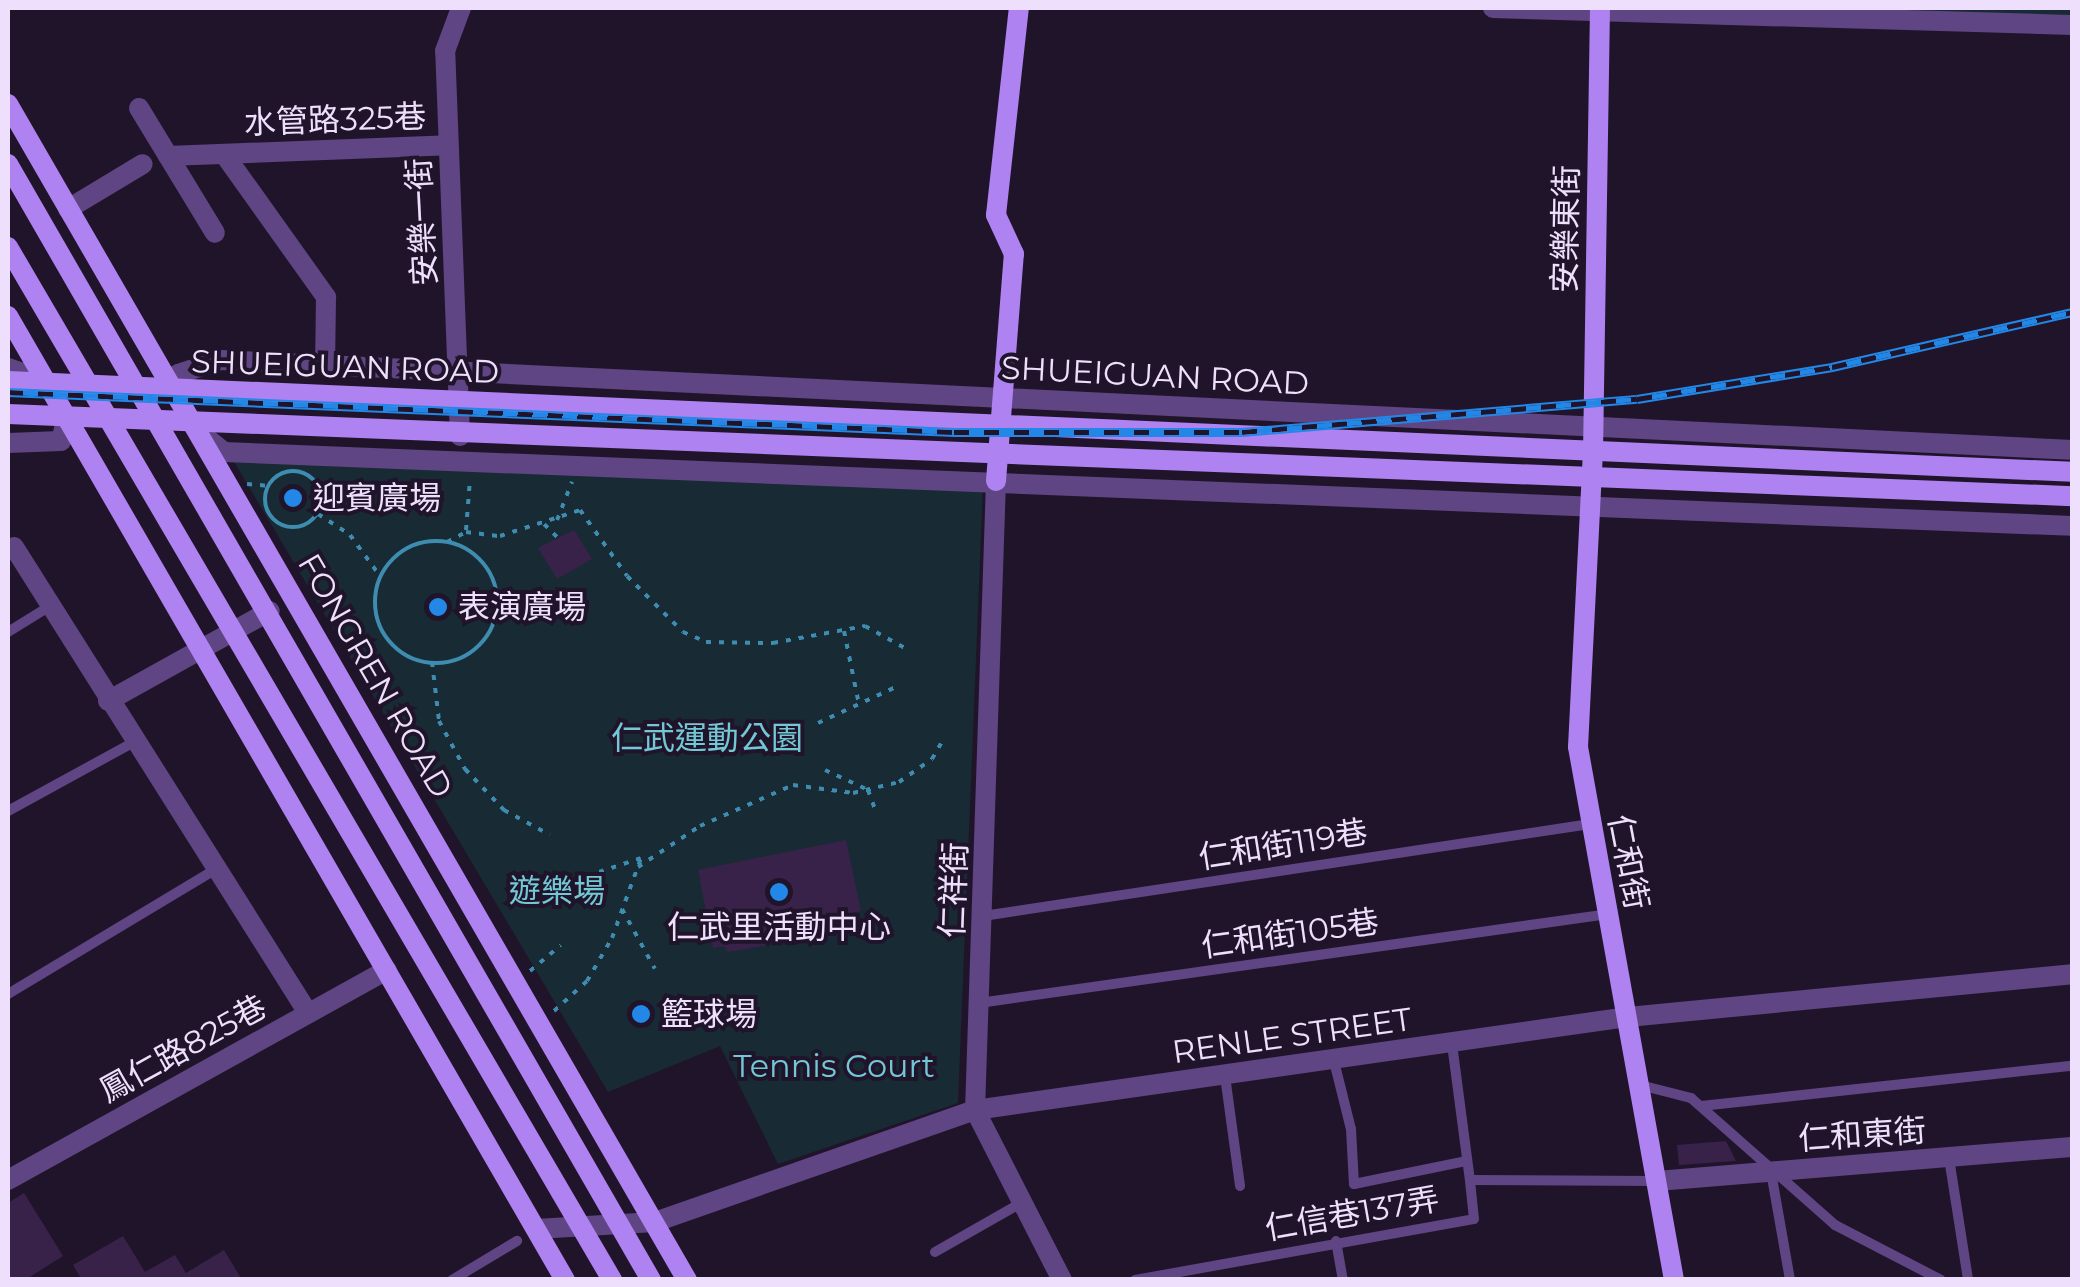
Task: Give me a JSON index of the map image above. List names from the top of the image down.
{
  "streets": {
    "street": [
      "水管路325巷",
      "安樂一街",
      "安樂東街",
      "SHUEIGUAN ROAD",
      "FONGREN ROAD",
      "仁和街",
      "仁祥街",
      "RENLE STREET",
      "鳳仁路825巷",
      "仁和東街"
    ],
    "lane": ["仁和街119巷", "仁和街105巷", "仁信巷137弄"]
  },
  "crossings": [
    ["水管路325巷", "安樂一街"],
    ["水管路325巷", "SHUEIGUAN ROAD"],
    ["安樂一街", "SHUEIGUAN ROAD"],
    ["安樂東街", "SHUEIGUAN ROAD"],
    ["安樂東街", "仁和街"],
    ["SHUEIGUAN ROAD", "FONGREN ROAD"],
    ["SHUEIGUAN ROAD", "仁和街"],
    ["SHUEIGUAN ROAD", "仁祥街"],
    ["FONGREN ROAD", "RENLE STREET"],
    ["仁和街119巷", "仁和街"],
    ["仁和街119巷", "仁祥街"],
    ["仁和街", "仁和街105巷"],
    ["仁和街", "RENLE STREET"],
    ["仁和街", "仁和東街"],
    ["仁和街", "仁信巷137弄"],
    ["仁祥街", "仁和街105巷"],
    ["仁祥街", "RENLE STREET"],
    ["仁和東街", "仁信巷137弄"]
  ],
  "parks": ["仁武運動公園", "遊樂場", "Tennis Court"],
  "places": [
    "迎賓廣場",
    "表演廣場",
    "仁武里活動中心",
    "籃球場"
  ]
}
